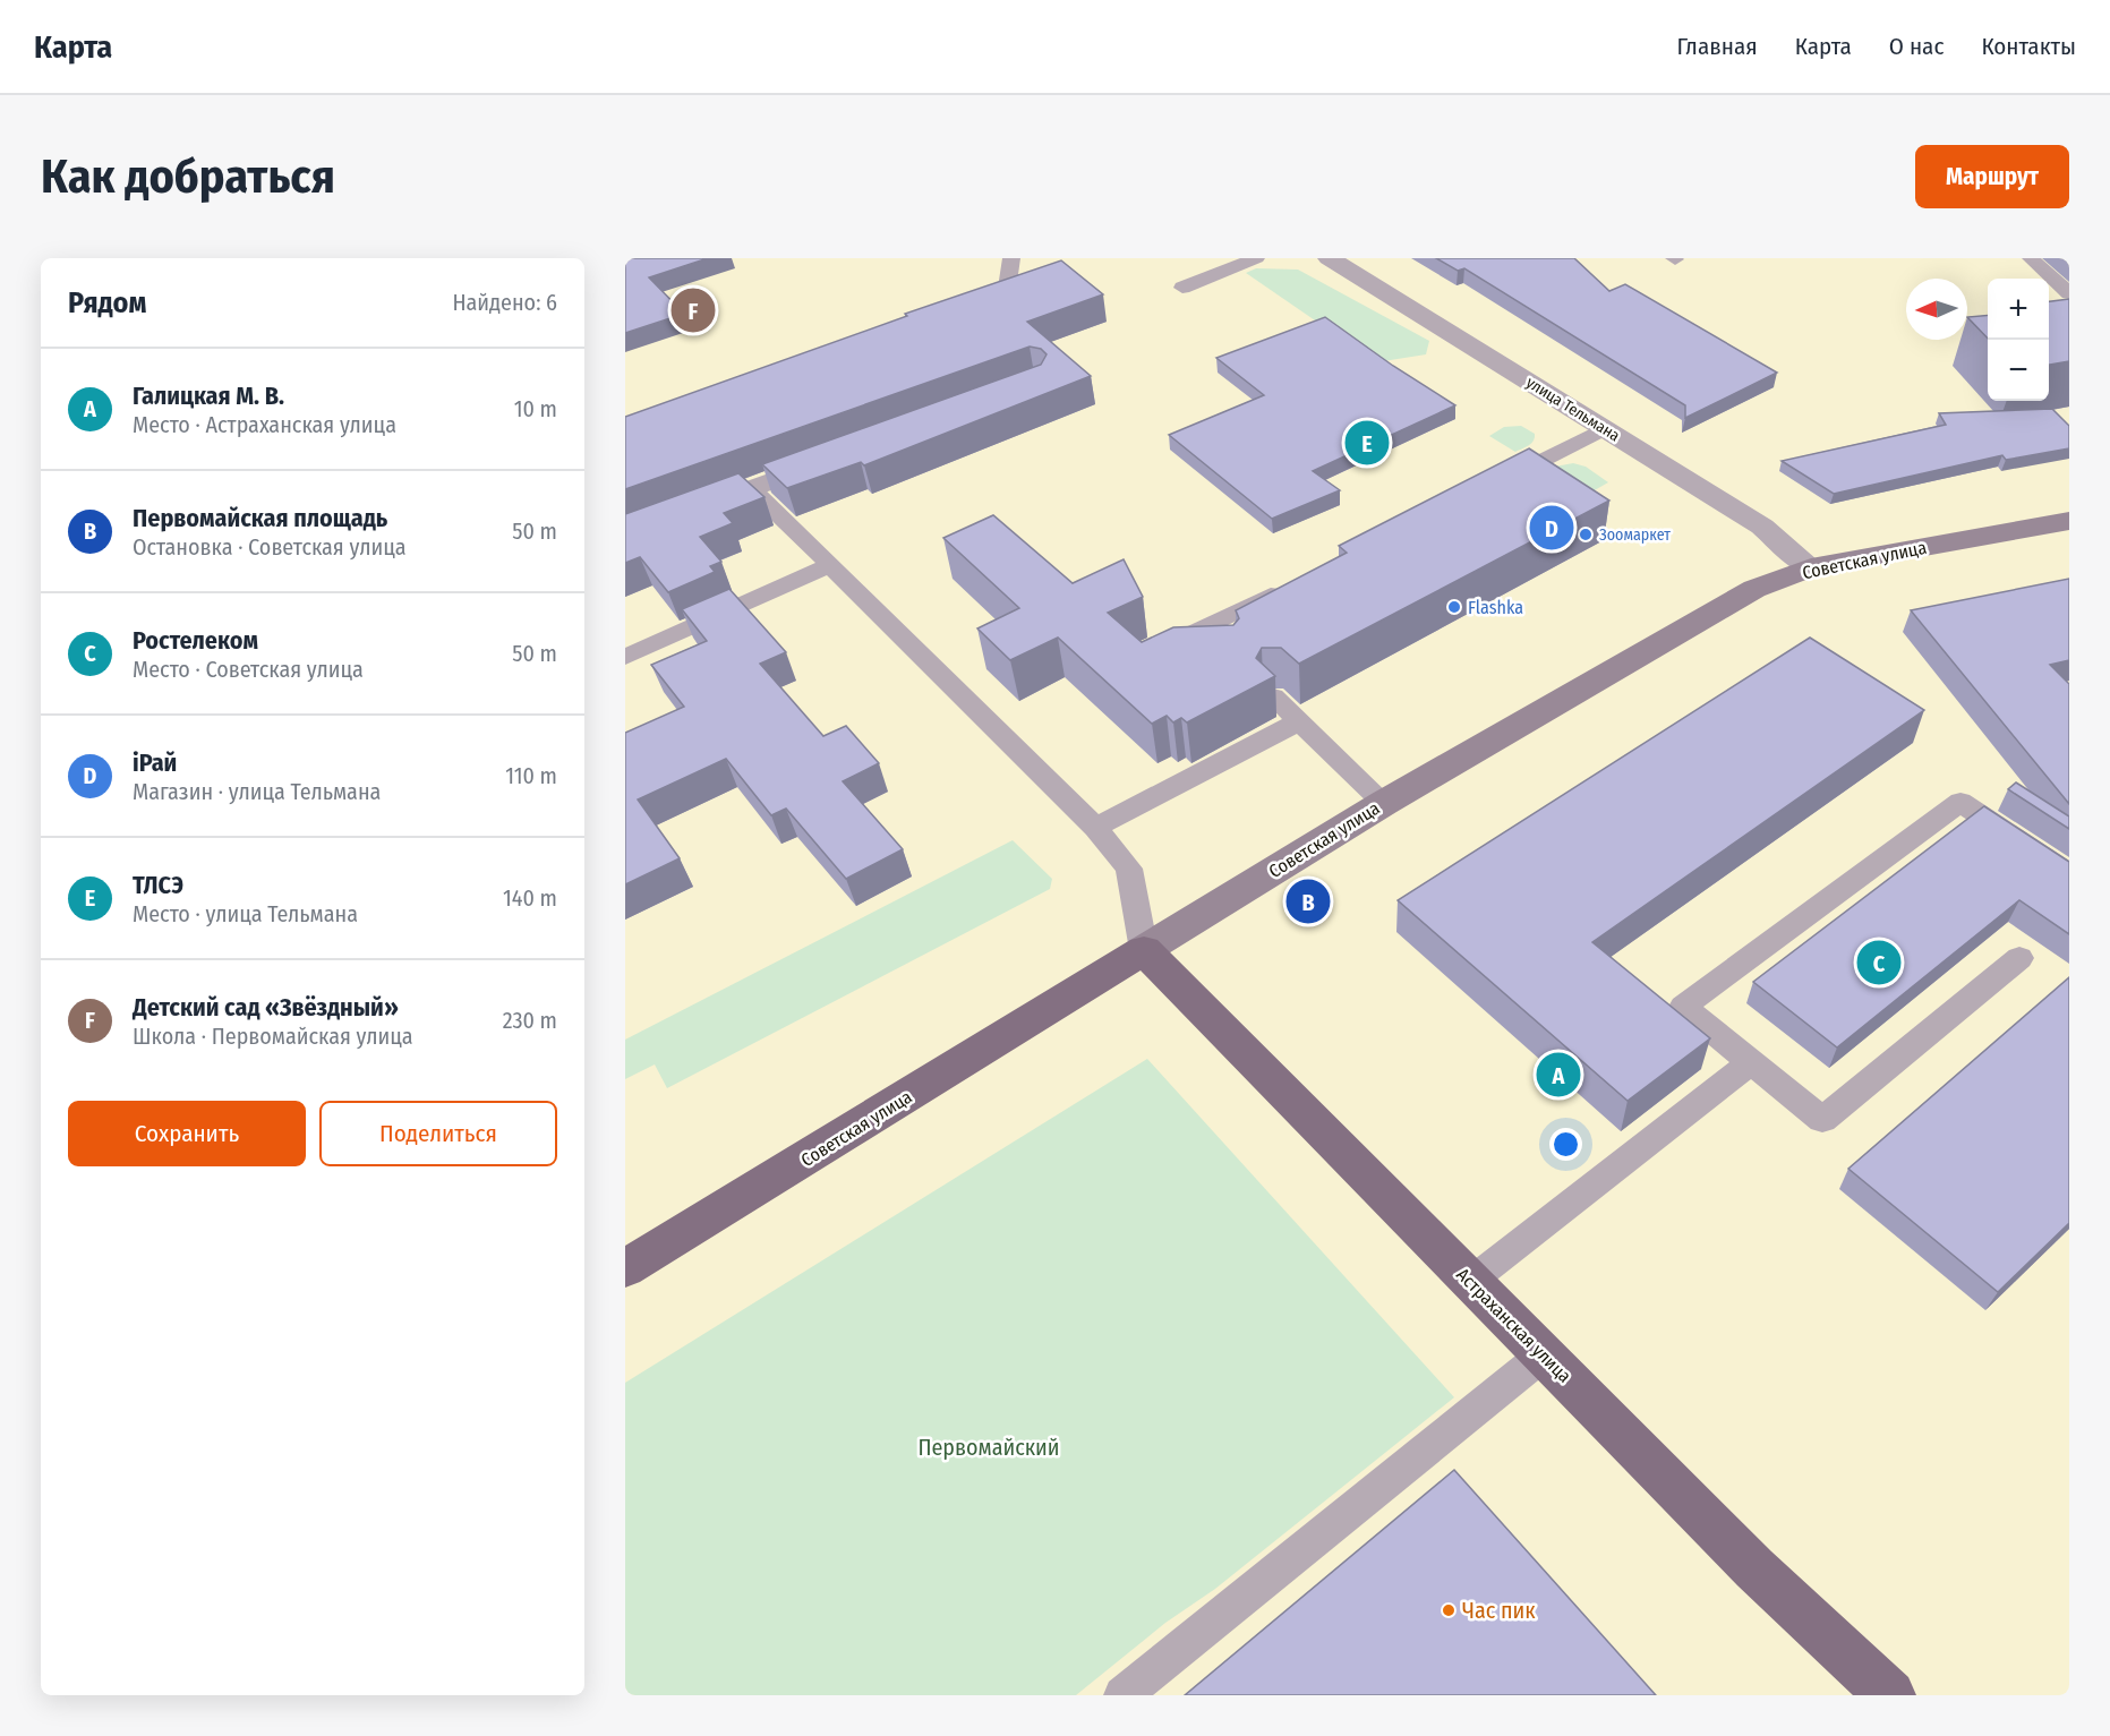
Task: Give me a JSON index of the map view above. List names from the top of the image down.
{
  "streets": {
    "main road": ["Советская улица", "Астраханская улица"],
    "street": ["улица Тельмана"]
  },
  "crossings": [
    ["улица Тельмана", "Советская улица"],
    ["Советская улица", "Астраханская улица"]
  ],
  "parks": ["Первомайский"],
  "places": ["Зоомаркет", "Flashka", "Час пик"],
  "north": "left",
  "page": {
    "header": "Карта",
    "nav": [
      "Главная",
      "Карта",
      "О нас",
      "Контакты"
    ],
    "buttons": [
      "Маршрут",
      ["Сохранить", "Поделиться"]
    ],
    "title": "Как добраться",
    "heading": ["Рядом", "Найдено: 6"],
    "map_buttons": ["+", "−"],
    "pins": [
      "F",
      "E",
      "D",
      "B",
      "C",
      "A"
    ],
    "list": [
      {
        "mark": "A",
        "name": "Галицкая М. В.",
        "note": "Место · Астраханская улица",
        "value": "10 m"
      },
      {
        "mark": "B",
        "name": "Первомайская площадь",
        "note": "Остановка · Советская улица",
        "value": "50 m"
      },
      {
        "mark": "C",
        "name": "Ростелеком",
        "note": "Место · Советская улица",
        "value": "50 m"
      },
      {
        "mark": "D",
        "name": "iРай",
        "note": "Магазин · улица Тельмана",
        "value": "110 m"
      },
      {
        "mark": "E",
        "name": "ТЛСЭ",
        "note": "Место · улица Тельмана",
        "value": "140 m"
      },
      {
        "mark": "F",
        "name": "Детский сад «Звёздный»",
        "note": "Школа · Первомайская улица",
        "value": "230 m"
      }
    ]
  }
}
